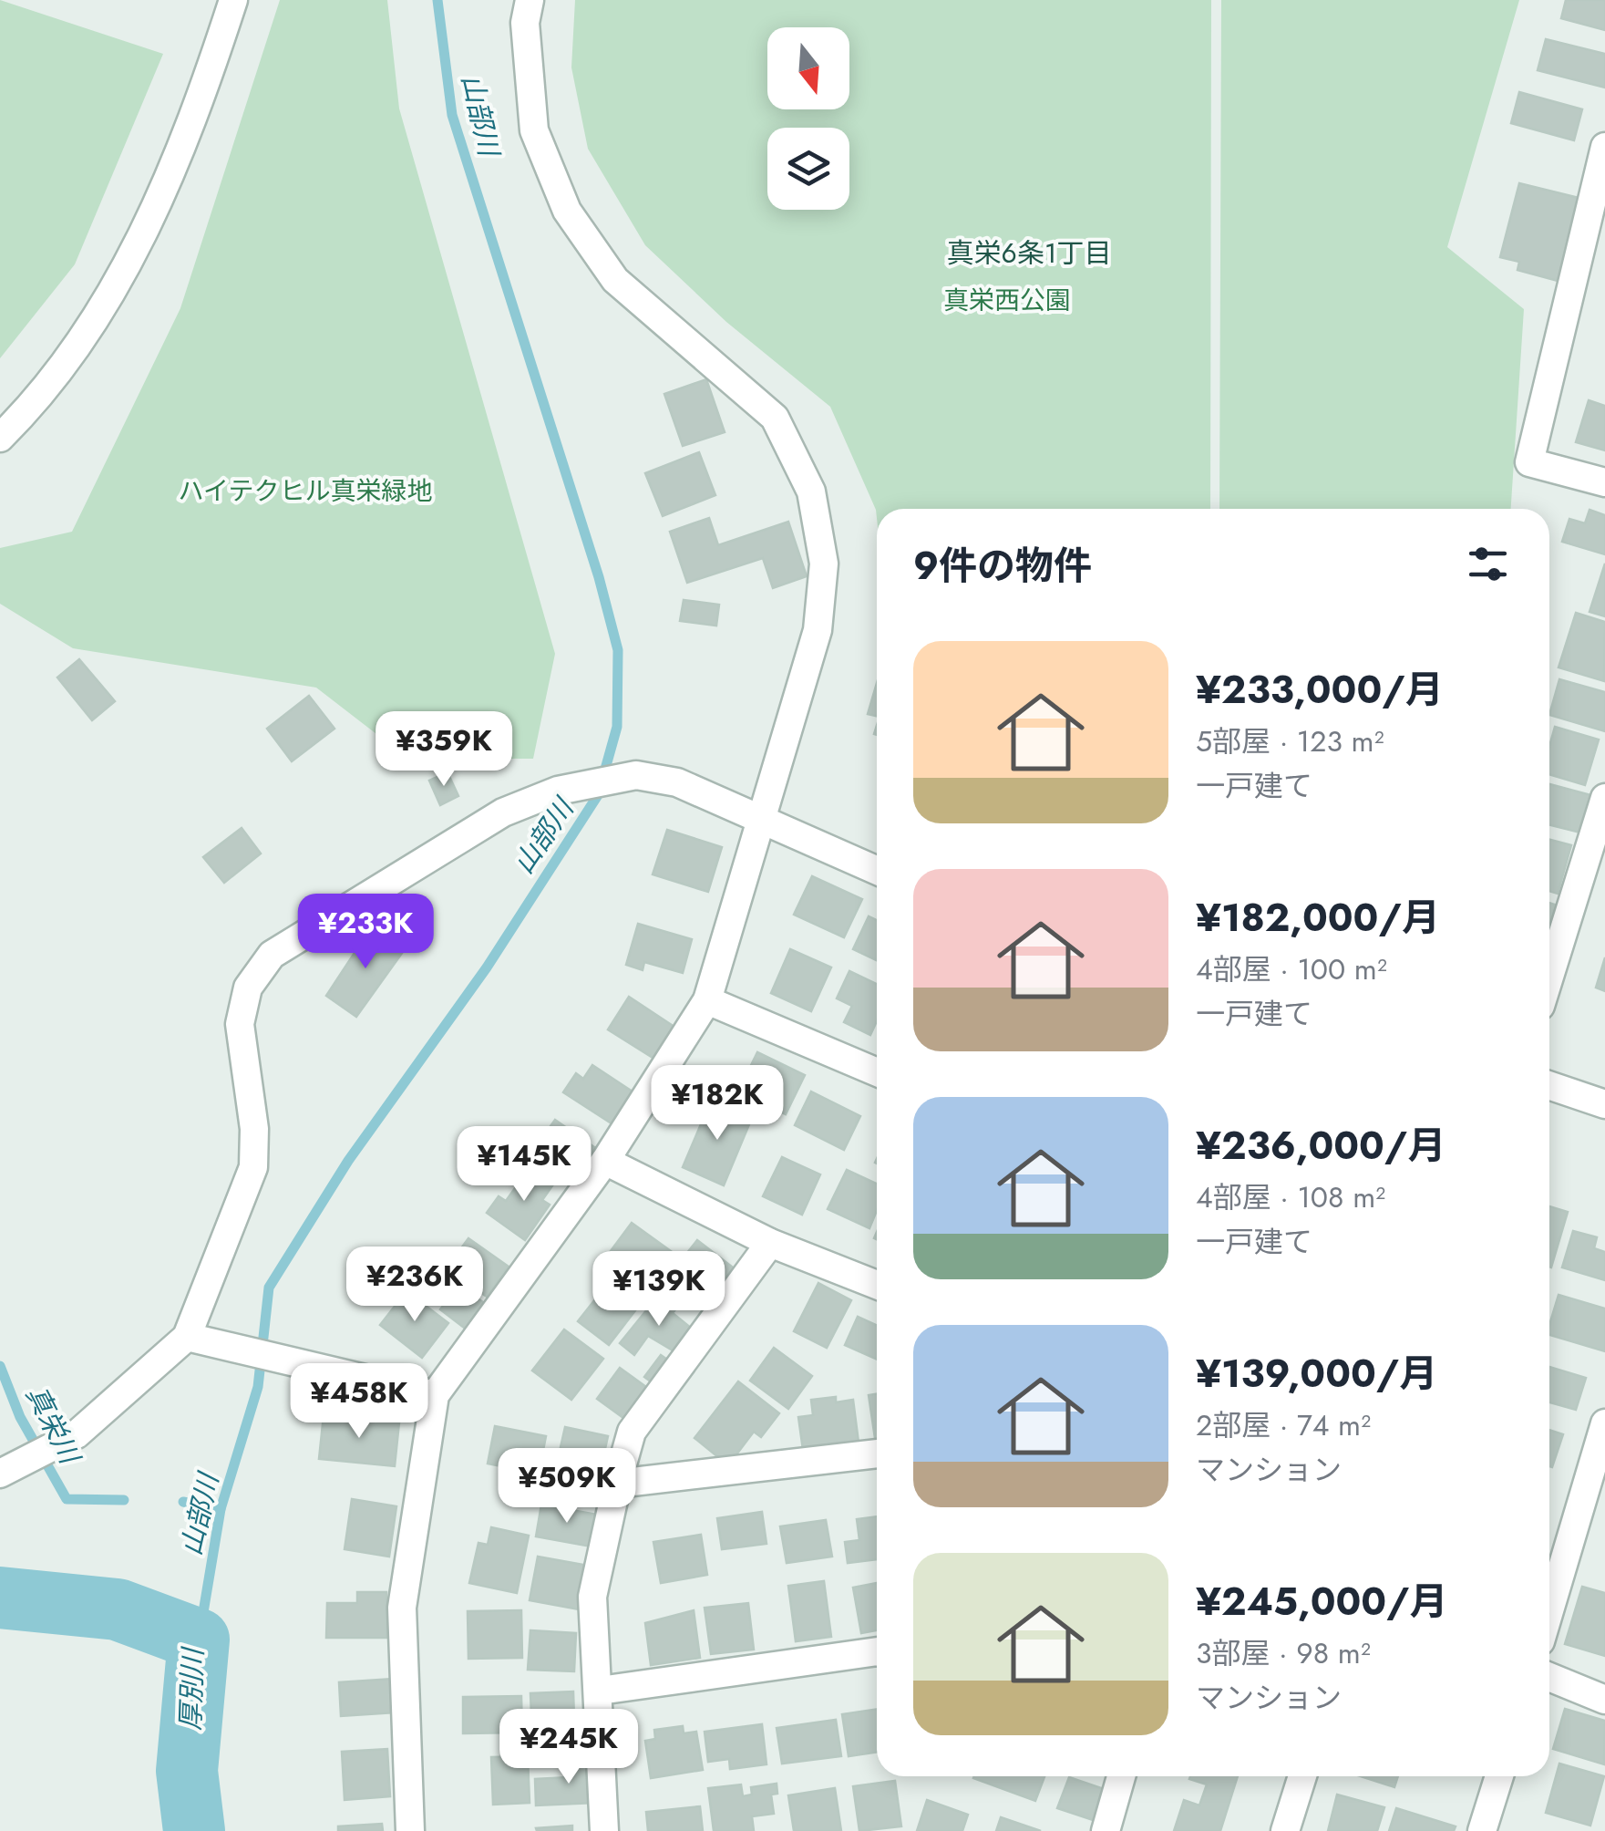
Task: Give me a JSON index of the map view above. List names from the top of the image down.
{
  "districts": ["真栄6条1丁目"],
  "water": ["山部川", "真栄川", "厚別川"],
  "parks": ["真栄西公園", "ハイテクヒル真栄緑地"],
  "north": "bottom",
  "page": {
    "heading": "9件の物件",
    "list": [
      {
        "name": "¥233,000/月",
        "note": "5部屋 · 123 m² · 一戸建て"
      },
      {
        "name": "¥182,000/月",
        "note": "4部屋 · 100 m² · 一戸建て"
      },
      {
        "name": "¥236,000/月",
        "note": "4部屋 · 108 m² · 一戸建て"
      },
      {
        "name": "¥139,000/月",
        "note": "2部屋 · 74 m² · マンション"
      },
      {
        "name": "¥245,000/月",
        "note": "3部屋 · 98 m² · マンション"
      }
    ],
    "price": [
      "¥359K",
      "¥233K",
      "¥182K",
      "¥145K",
      "¥236K",
      "¥139K",
      "¥458K",
      "¥509K",
      "¥245K"
    ]
  }
}
